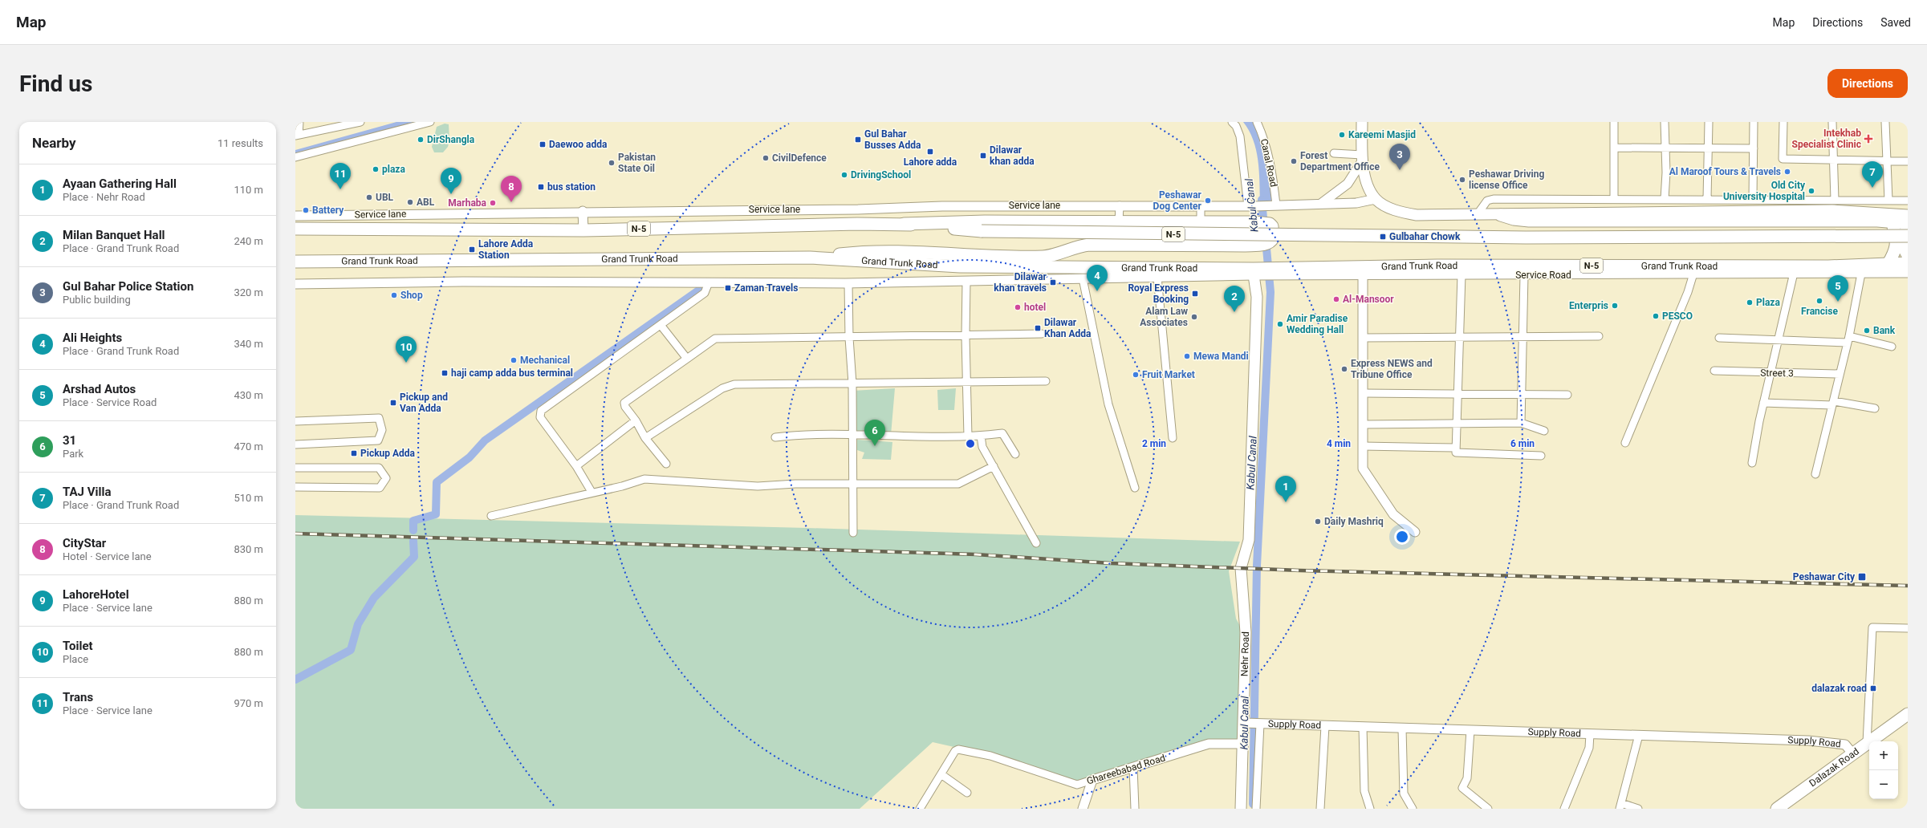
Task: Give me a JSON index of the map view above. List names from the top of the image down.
{
  "streets": {
    "main road": [
      "N-5",
      "Grand Trunk Road",
      "Nehr Road",
      "Dalazak Road"
    ],
    "street": [
      "Canal Road",
      "Service lane",
      "Service Road",
      "Street 3",
      "Supply Road",
      "Ghareebabad Road"
    ]
  },
  "crossings": [
    ["Canal Road", "Service lane"],
    ["Grand Trunk Road", "Service Road"],
    ["Grand Trunk Road", "Nehr Road"],
    ["Nehr Road", "Supply Road"],
    ["Nehr Road", "Ghareebabad Road"],
    ["Supply Road", "Dalazak Road"]
  ],
  "water": ["Kabul Canal"],
  "places": {
    "other": [
      "Kareemi Masjid",
      "DirShangla",
      "CivilDefence",
      "Forest Department Office",
      "Pakistan State Oil",
      "plaza",
      "Al Maroof Tours & Travels",
      "DrivingSchool",
      "Peshawar Driving license Office",
      "Old City University Hospital",
      "UBL",
      "Peshawar Dog Center",
      "ABL",
      "Marhaba",
      "Battery",
      "Shop",
      "Al-Mansoor",
      "Francise",
      "Plaza",
      "Enterpris",
      "hotel",
      "PESCO",
      "Alam Law Associates",
      "Amir Paradise Wedding Hall",
      "Bank",
      "Mewa Mandi",
      "Mechanical",
      "Express NEWS and Tribune Office",
      "Fruit Market",
      "Daily Mashriq"
    ],
    "health": ["Intekhab Specialist Clinic"],
    "transit": [
      "Gul Bahar Busses Adda",
      "Daewoo adda",
      "Lahore adda",
      "Dilawar khan adda",
      "bus station",
      "Gulbahar Chowk",
      "Lahore Adda Station",
      "Dilawar khan travels",
      "Zaman Travels",
      "Royal Express Booking",
      "Dilawar Khan Adda",
      "haji camp adda bus terminal",
      "Pickup and Van Adda",
      "Pickup Adda",
      "Peshawar City",
      "dalazak road"
    ]
  },
  "page": {
    "header": "Map",
    "nav": ["Map", "Directions", "Saved"],
    "buttons": "Directions",
    "title": "Find us",
    "heading": ["Nearby", "11 results"],
    "pins": [
      "3",
      "7",
      "11",
      "9",
      "8",
      "4",
      "5",
      "2",
      "10",
      "6",
      "1"
    ],
    "list": [
      {
        "mark": "1",
        "name": "Ayaan Gathering Hall",
        "note": "Place · Nehr Road",
        "value": "110 m"
      },
      {
        "mark": "2",
        "name": "Milan Banquet Hall",
        "note": "Place · Grand Trunk Road",
        "value": "240 m"
      },
      {
        "mark": "3",
        "name": "Gul Bahar Police Station",
        "note": "Public building",
        "value": "320 m"
      },
      {
        "mark": "4",
        "name": "Ali Heights",
        "note": "Place · Grand Trunk Road",
        "value": "340 m"
      },
      {
        "mark": "5",
        "name": "Arshad Autos",
        "note": "Place · Service Road",
        "value": "430 m"
      },
      {
        "mark": "6",
        "name": "31",
        "note": "Park",
        "value": "470 m"
      },
      {
        "mark": "7",
        "name": "TAJ Villa",
        "note": "Place · Grand Trunk Road",
        "value": "510 m"
      },
      {
        "mark": "8",
        "name": "CityStar",
        "note": "Hotel · Service lane",
        "value": "830 m"
      },
      {
        "mark": "9",
        "name": "LahoreHotel",
        "note": "Place · Service lane",
        "value": "880 m"
      },
      {
        "mark": "10",
        "name": "Toilet",
        "note": "Place",
        "value": "880 m"
      },
      {
        "mark": "11",
        "name": "Trans",
        "note": "Place · Service lane",
        "value": "970 m"
      }
    ],
    "map_buttons": ["+", "−"]
  },
  "rings": ["2 min", "4 min", "6 min"]
}
